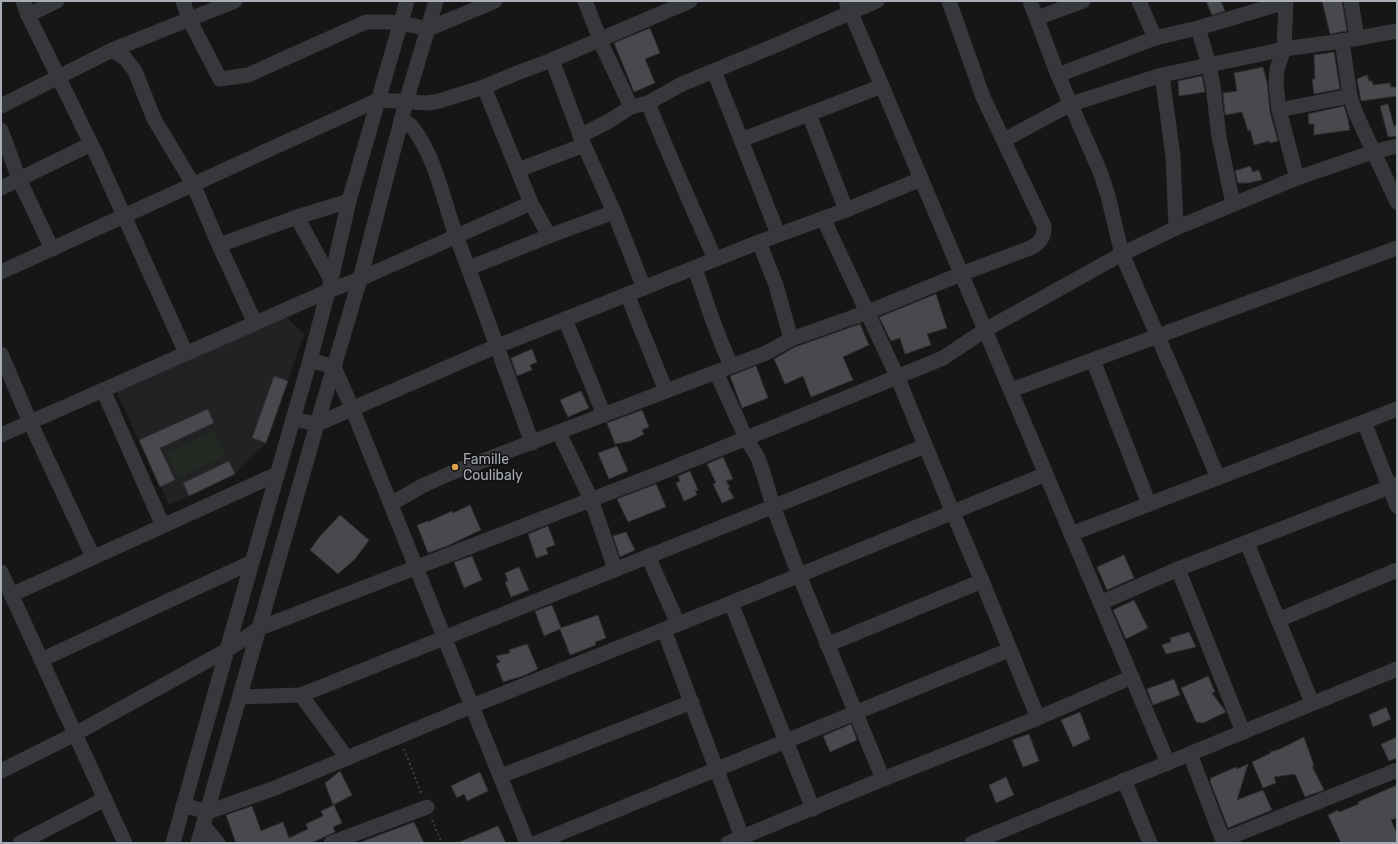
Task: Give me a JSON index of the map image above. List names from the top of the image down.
{
  "places": ["Famille Coulibaly"]
}
